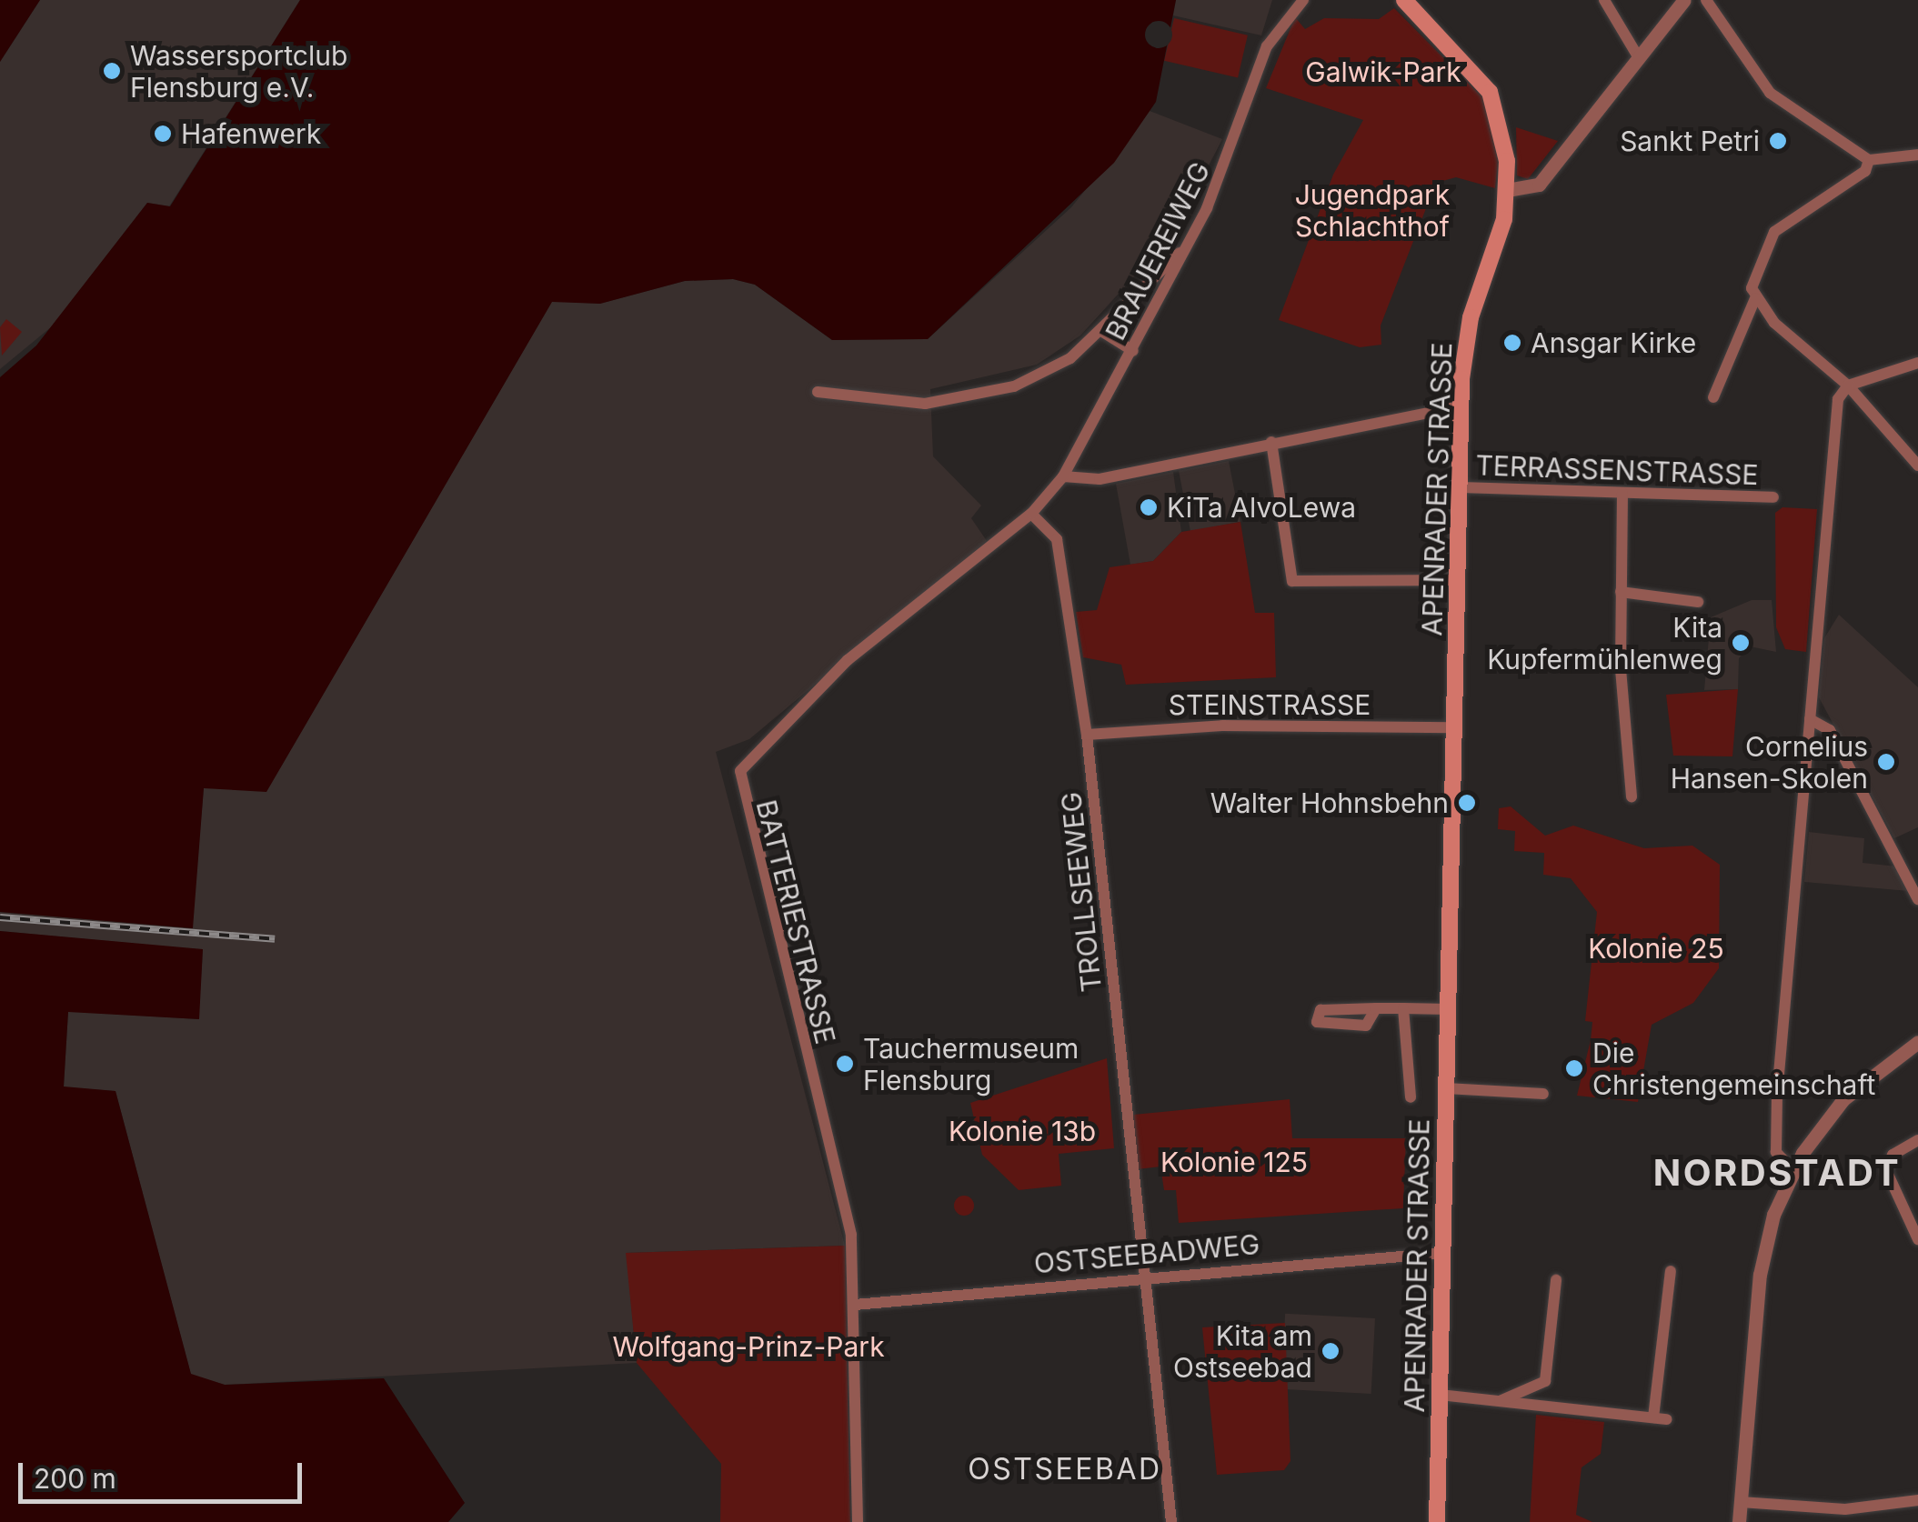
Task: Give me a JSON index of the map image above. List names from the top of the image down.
{
  "streets": {
    "main road": ["APENRADER STRASSE"],
    "street": [
      "BRAUEREIWEG",
      "TERRASSENSTRASSE",
      "STEINSTRASSE",
      "TROLLSEEWEG",
      "BATTERIESTRASSE",
      "OSTSEEBADWEG"
    ]
  },
  "crossings": [
    ["BRAUEREIWEG", "TROLLSEEWEG"],
    ["BRAUEREIWEG", "BATTERIESTRASSE"],
    ["TERRASSENSTRASSE", "APENRADER STRASSE"],
    ["APENRADER STRASSE", "STEINSTRASSE"],
    ["APENRADER STRASSE", "OSTSEEBADWEG"],
    ["STEINSTRASSE", "TROLLSEEWEG"],
    ["TROLLSEEWEG", "BATTERIESTRASSE"],
    ["TROLLSEEWEG", "OSTSEEBADWEG"],
    ["BATTERIESTRASSE", "OSTSEEBADWEG"]
  ],
  "districts": ["NORDSTADT", "OSTSEEBAD"],
  "parks": [
    "Galwik-Park",
    "Jugendpark Schlachthof",
    "Kolonie 25",
    "Kolonie 13b",
    "Kolonie 125",
    "Wolfgang-Prinz-Park"
  ],
  "places": [
    "Wassersportclub Flensburg e.V.",
    "Hafenwerk",
    "Sankt Petri",
    "Ansgar Kirke",
    "KiTa AlvoLewa",
    "Kita Kupfermühlenweg",
    "Cornelius Hansen-Skolen",
    "Walter Hohnsbehn",
    "Tauchermuseum Flensburg",
    "Die Christengemeinschaft",
    "Kita am Ostseebad"
  ],
  "scale_bar": "200 m"
}
